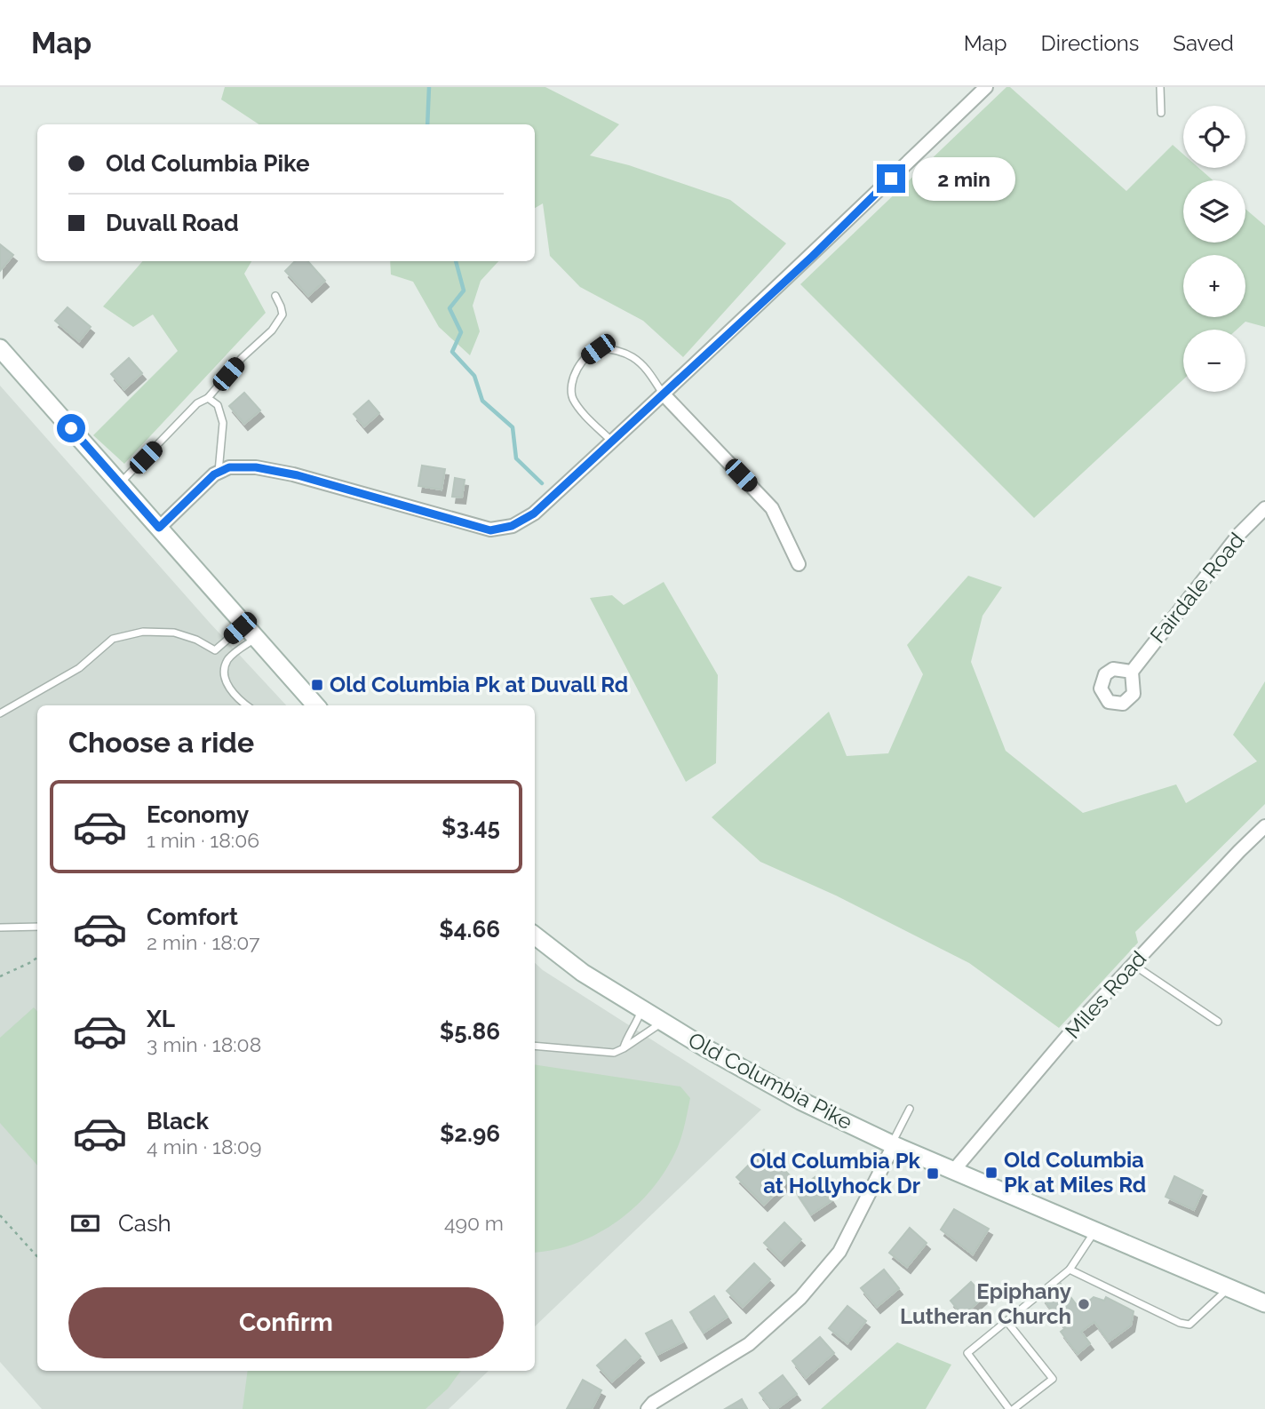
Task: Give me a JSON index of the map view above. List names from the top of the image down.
{
  "streets": {
    "main road": ["Old Columbia Pike"],
    "street": ["Fairdale Road", "Miles Road"]
  },
  "crossings": [
    ["Miles Road", "Old Columbia Pike"]
  ],
  "places": {
    "transit": ["Old Columbia Pk at Duvall Rd", "Old Columbia Pk at Miles Rd", "Old Columbia Pk at Hollyhock Dr"],
    "other": ["Epiphany Lutheran Church"]
  },
  "page": {
    "header": "Map",
    "nav": ["Map", "Directions", "Saved"],
    "map_buttons": ["+", "−"],
    "banner": ["Old Columbia Pike", "Duvall Road"],
    "bubble": "2 min",
    "heading": "Choose a ride",
    "list": [
      {
        "name": "Economy",
        "note": "1 min · 18:06",
        "value": "$3.45"
      },
      {
        "name": "Comfort",
        "note": "2 min · 18:07",
        "value": "$4.66"
      },
      {
        "name": "XL",
        "note": "3 min · 18:08",
        "value": "$5.86"
      },
      {
        "name": "Black",
        "note": "4 min · 18:09",
        "value": "$2.96"
      }
    ],
    "pay": ["Cash", "490 m"],
    "buttons": "Confirm"
  }
}
